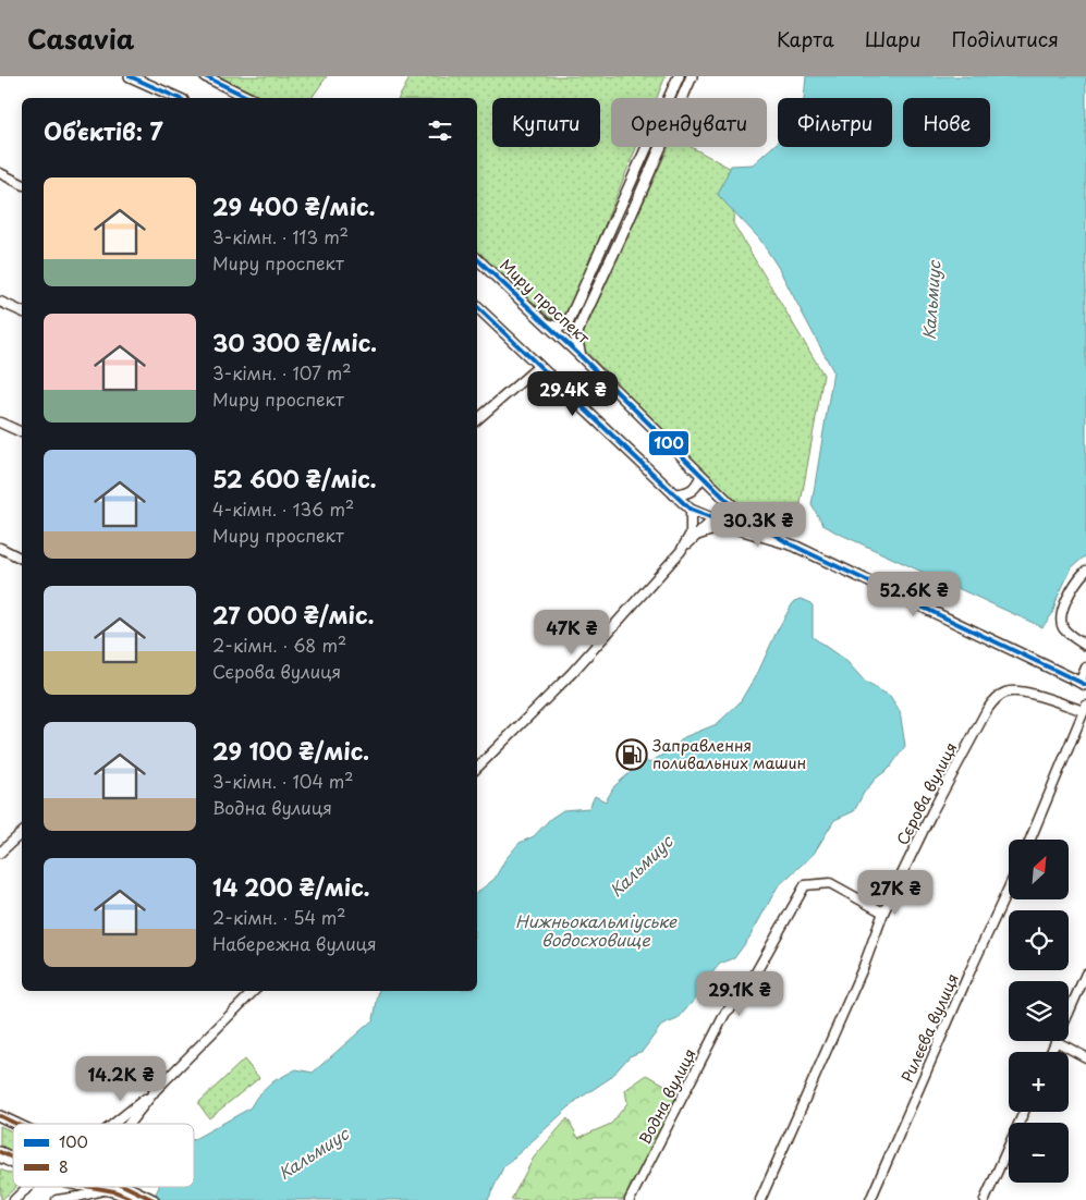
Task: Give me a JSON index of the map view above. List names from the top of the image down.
{
  "streets": {
    "main road": ["Миру проспект"],
    "street": ["Сєрова вулиця", "Рилєєва вулиця", "Водна вулиця"]
  },
  "crossings": [
    ["Сєрова вулиця", "Водна вулиця"]
  ],
  "water": ["Кальмиус", "Нижньокальміуське водосховище"],
  "places": {
    "fuel station": ["Заправлення поливальних машин"]
  },
  "lines": ["transit line 100", "transit line 8"],
  "legend": ["100", "8"],
  "north": "top right",
  "page": {
    "header": "Casavia",
    "nav": ["Карта", "Шари", "Поділитися"],
    "chip": [
      "Купити",
      "Орендувати",
      "Фільтри",
      "Нове"
    ],
    "heading": "Об’єктів: 7",
    "list": [
      {
        "name": "29 400 ₴/міс.",
        "note": "3-кімн. · 113 m² · Миру проспект"
      },
      {
        "name": "30 300 ₴/міс.",
        "note": "3-кімн. · 107 m² · Миру проспект"
      },
      {
        "name": "52 600 ₴/міс.",
        "note": "4-кімн. · 136 m² · Миру проспект"
      },
      {
        "name": "27 000 ₴/міс.",
        "note": "2-кімн. · 68 m² · Сєрова вулиця"
      },
      {
        "name": "29 100 ₴/міс.",
        "note": "3-кімн. · 104 m² · Водна вулиця"
      },
      {
        "name": "14 200 ₴/міс.",
        "note": "2-кімн. · 54 m² · Набережна вулиця"
      }
    ],
    "price": [
      "29.4K ₴",
      "30.3K ₴",
      "52.6K ₴",
      "47K ₴",
      "27K ₴",
      "29.1K ₴",
      "14.2K ₴"
    ],
    "map_buttons": ["+", "−"]
  }
}
